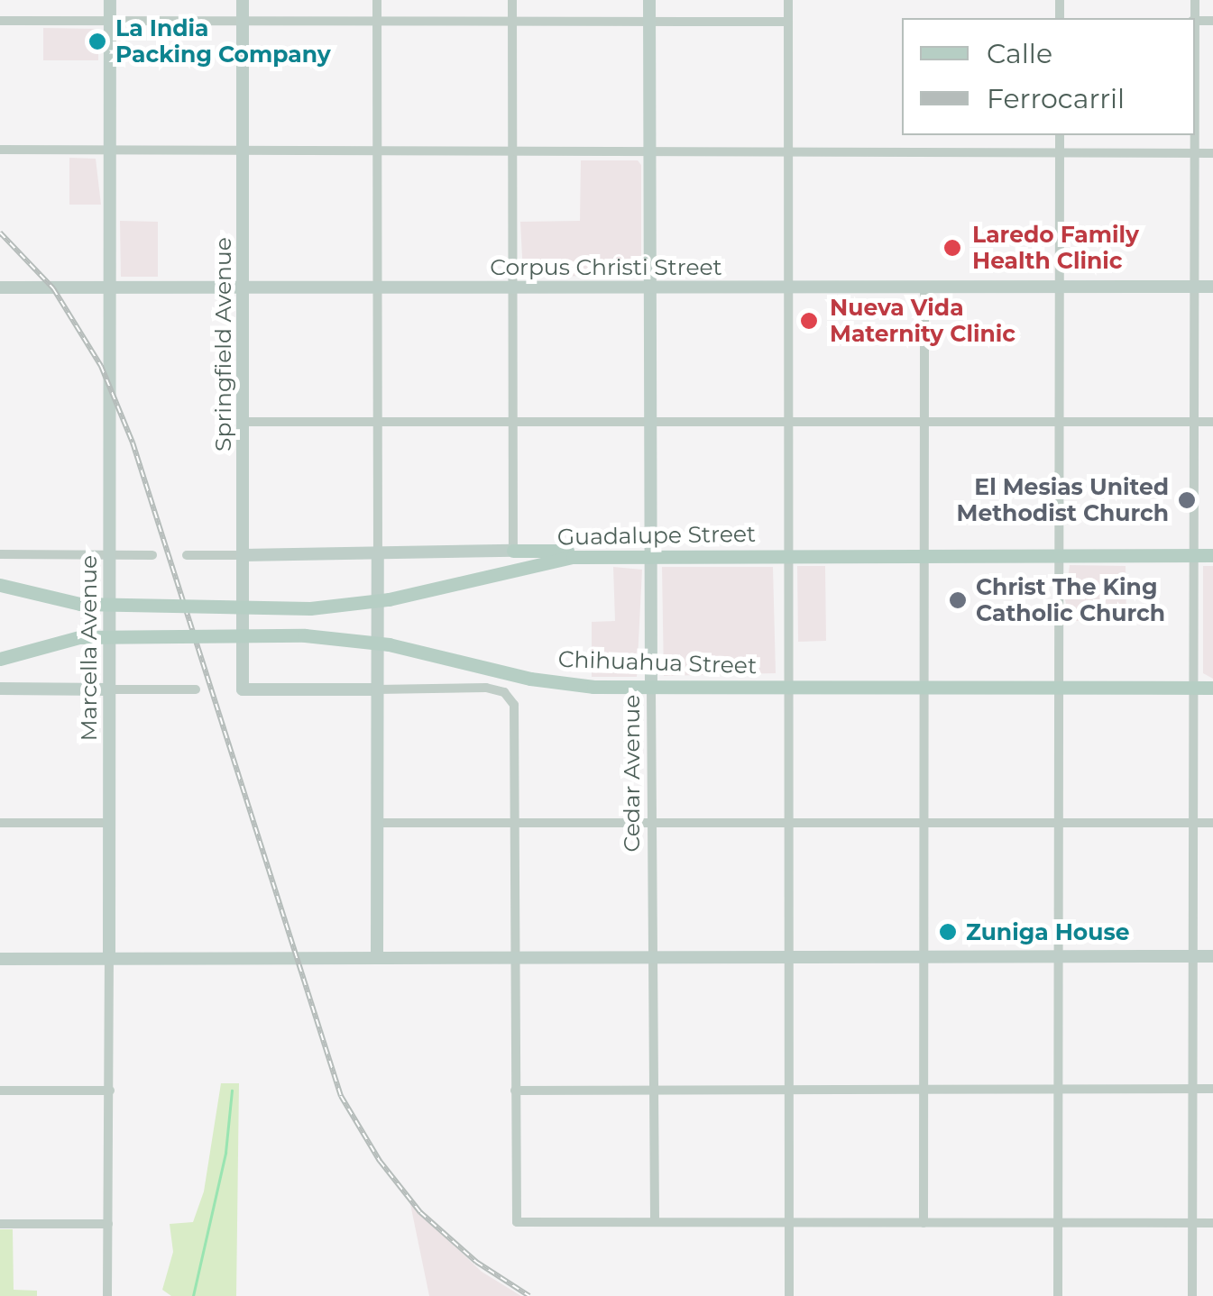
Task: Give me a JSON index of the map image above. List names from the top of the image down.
{
  "streets": {
    "main road": ["Guadalupe Street", "Chihuahua Street"],
    "street": [
      "Corpus Christi Street",
      "Springfield Avenue",
      "Marcella Avenue",
      "Cedar Avenue"
    ]
  },
  "crossings": [
    ["Corpus Christi Street", "Springfield Avenue"],
    ["Corpus Christi Street", "Marcella Avenue"],
    ["Corpus Christi Street", "Cedar Avenue"],
    ["Guadalupe Street", "Cedar Avenue"],
    ["Chihuahua Street", "Cedar Avenue"]
  ],
  "places": [
    "La India Packing Company",
    "Laredo Family Health Clinic",
    "Nueva Vida Maternity Clinic",
    "El Mesias United Methodist Church",
    "Christ The King Catholic Church",
    "Zuniga House"
  ],
  "legend": ["Calle", "Ferrocarril"]
}
